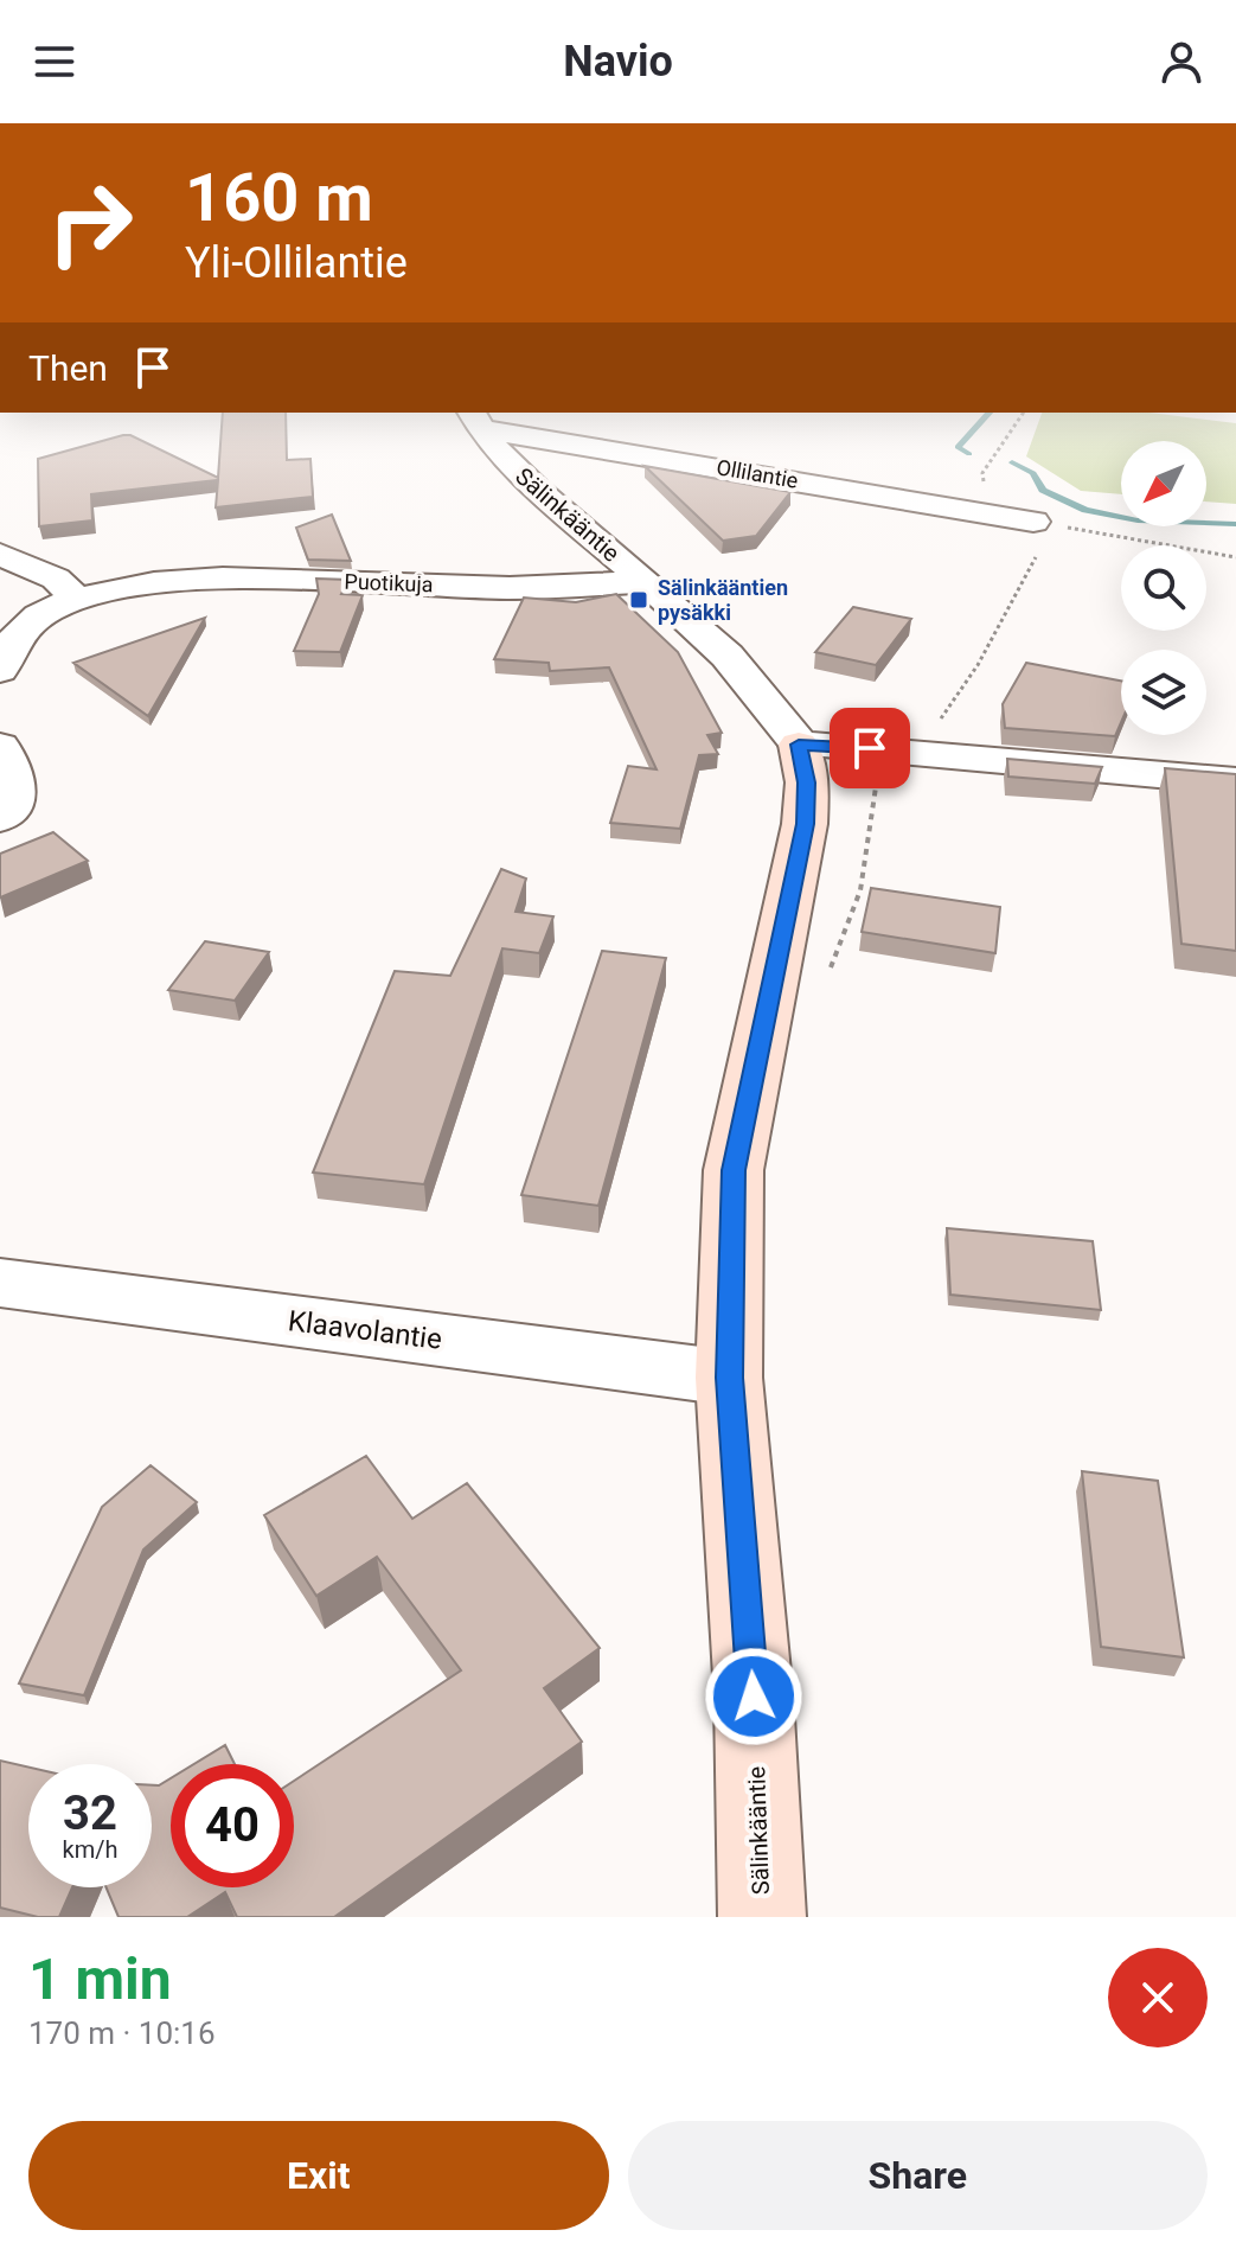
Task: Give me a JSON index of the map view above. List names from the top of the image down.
{
  "streets": {
    "street": [
      "Ollilantie",
      "Sälinkääntie",
      "Puotikuja",
      "Klaavolantie"
    ]
  },
  "crossings": [
    ["Ollilantie", "Sälinkääntie"],
    ["Sälinkääntie", "Puotikuja"],
    ["Sälinkääntie", "Klaavolantie"]
  ],
  "places": {
    "transit": ["Sälinkääntien pysäkki"]
  },
  "north": "bottom left",
  "page": {
    "header": "Navio",
    "turn": ["160 m", "Yli-Ollilantie"],
    "then": "Then",
    "speed": "32 km/h",
    "limit": "40",
    "heading": ["1 min", "170 m · 10:16"],
    "buttons": ["Exit", "Share"]
  }
}
